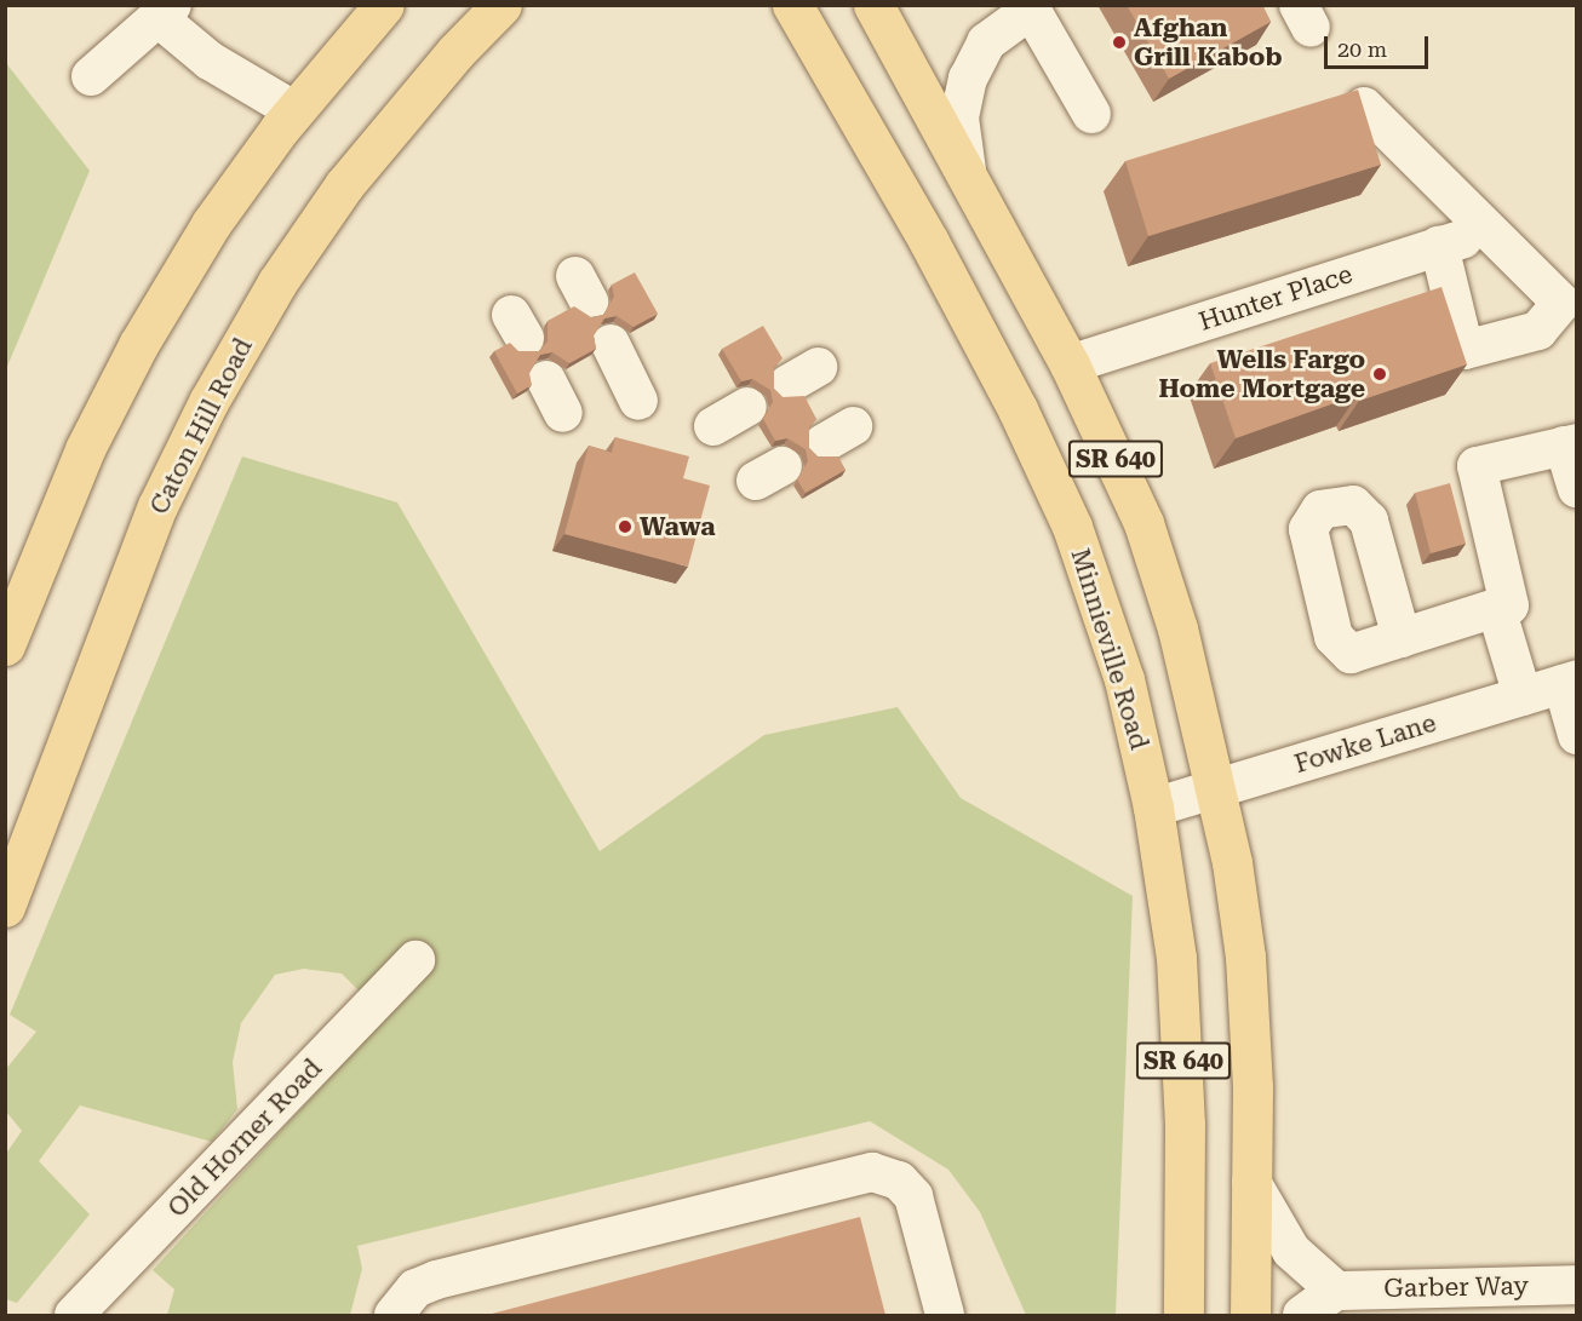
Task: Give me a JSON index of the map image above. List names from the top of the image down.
{
  "streets": {
    "main road": ["Caton Hill Road", "SR 640", "Minnieville Road"],
    "street": [
      "Hunter Place",
      "Fowke Lane",
      "Old Horner Road",
      "Garber Way"
    ]
  },
  "crossings": [
    ["Hunter Place", "SR 640"],
    ["SR 640", "Fowke Lane"],
    ["Minnieville Road", "Fowke Lane"]
  ],
  "places": ["Afghan Grill Kabob", "Wells Fargo Home Mortgage", "Wawa"],
  "scale_bar": "20 m"
}
